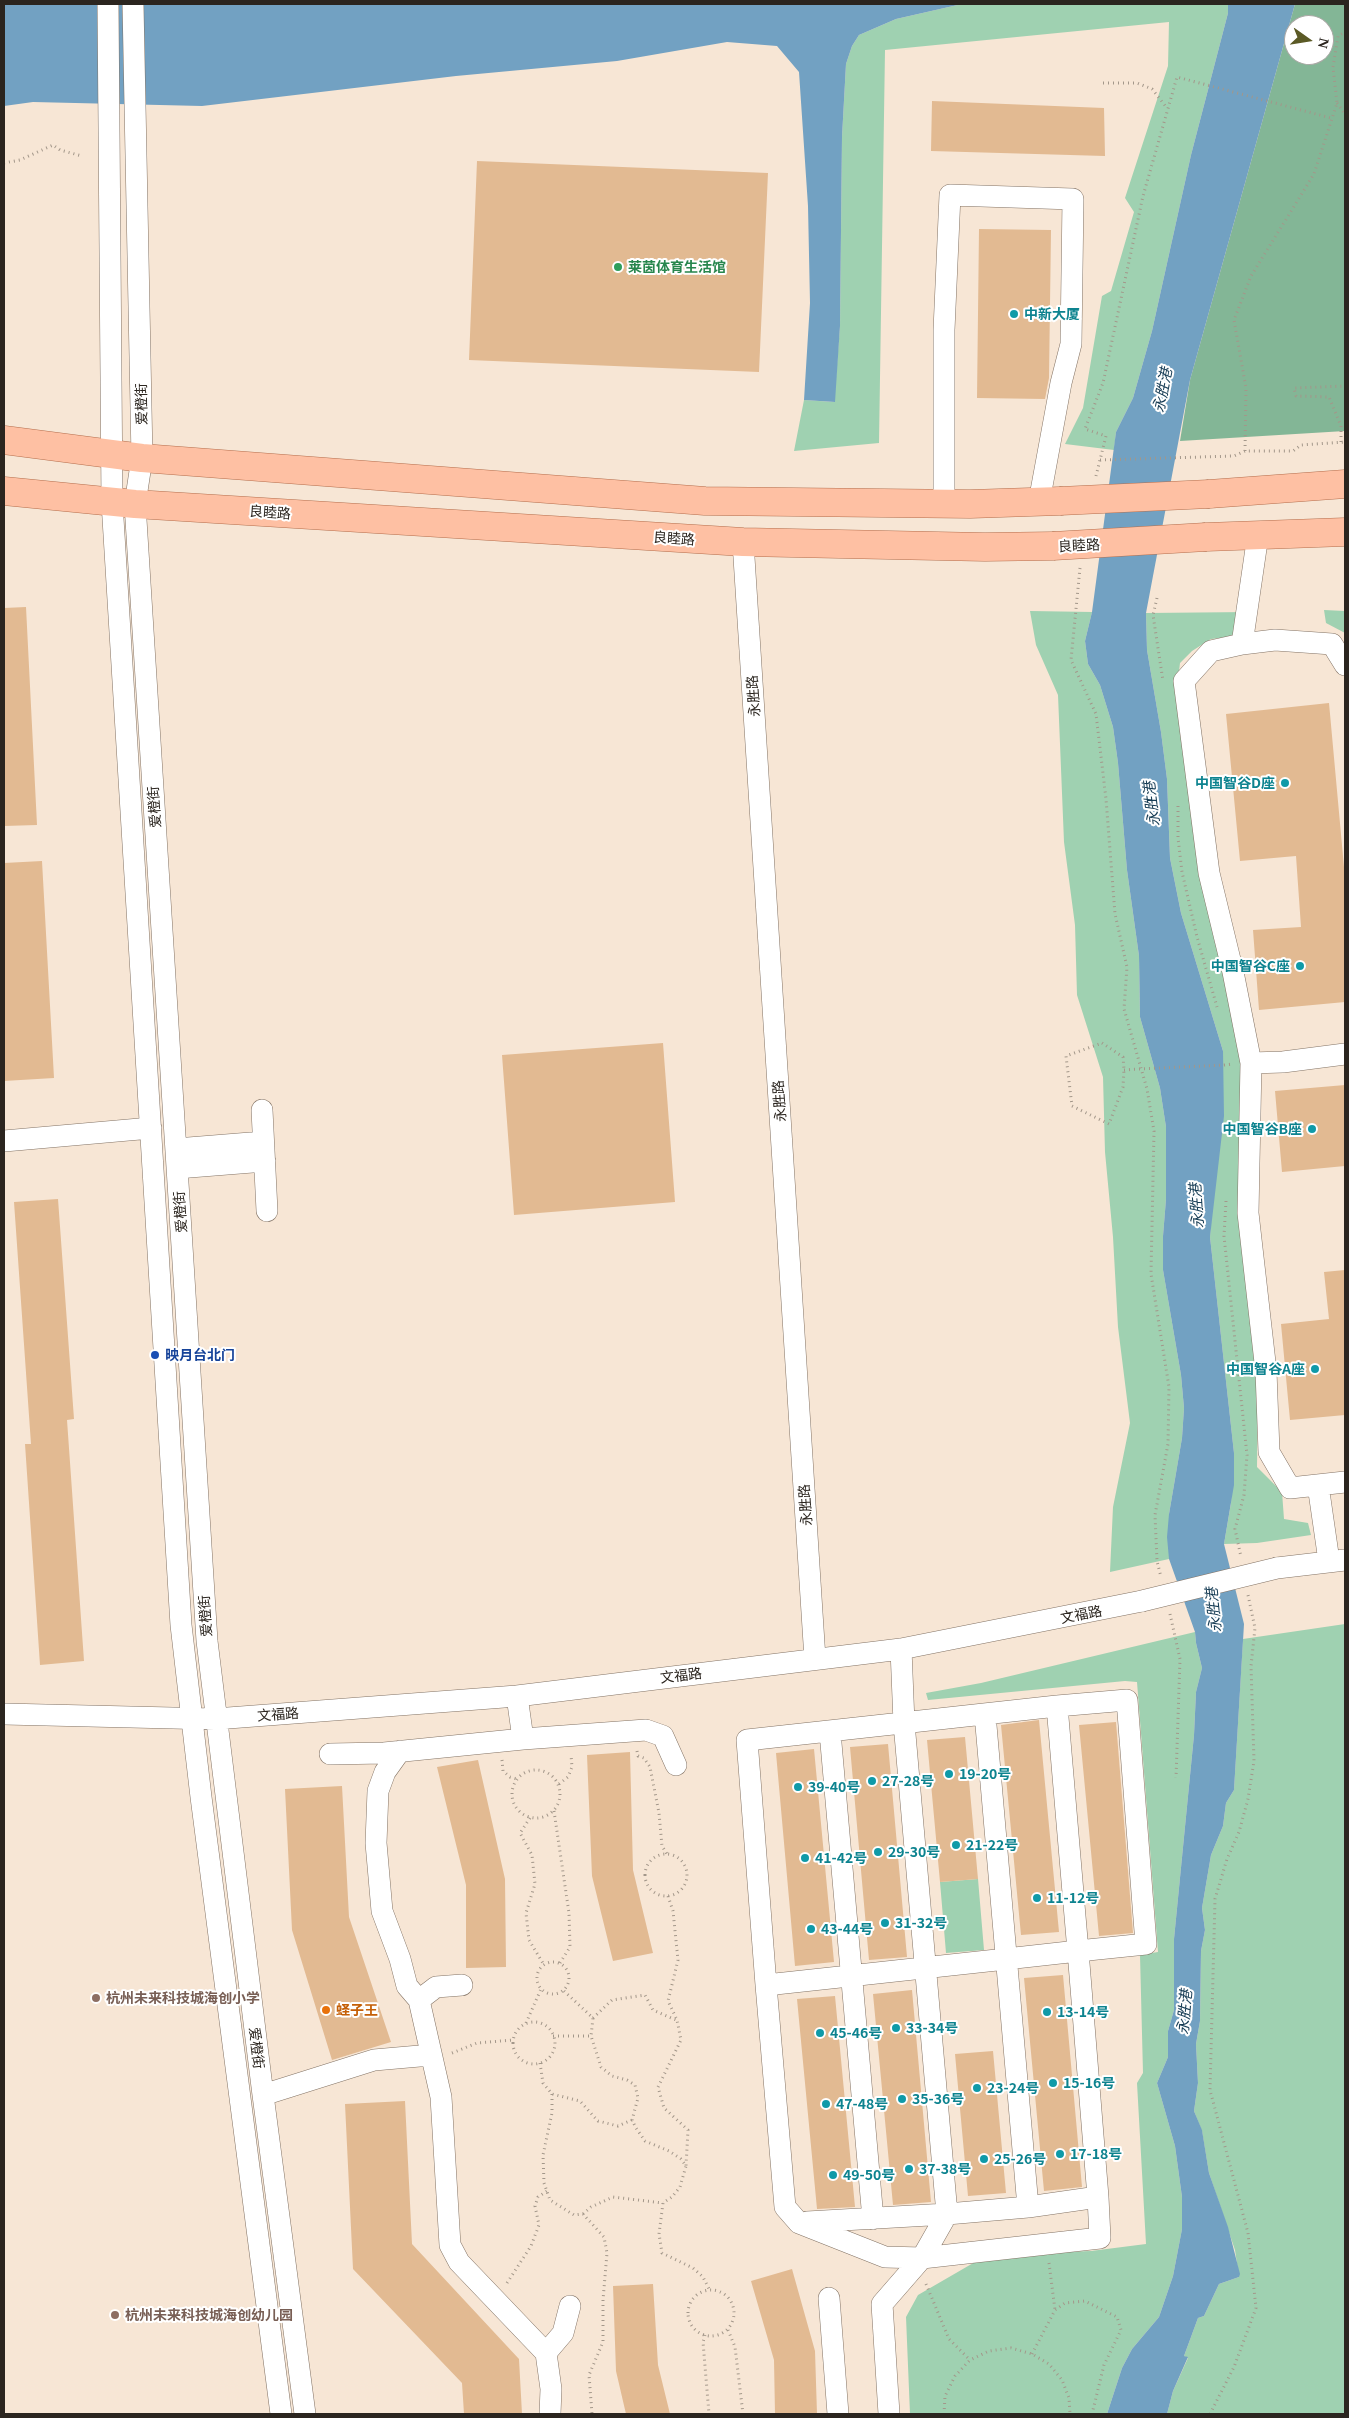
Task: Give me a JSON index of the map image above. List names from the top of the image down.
{
  "streets": {
    "main road": ["良睦路"],
    "street": ["爱橙街", "永胜路", "文福路"]
  },
  "crossings": [
    ["爱橙街", "良睦路"],
    ["爱橙街", "文福路"],
    ["良睦路", "永胜路"],
    ["永胜路", "文福路"]
  ],
  "water": ["永胜港"],
  "places": [
    "莱茵体育生活馆",
    "中新大厦",
    "中国智谷D座",
    "中国智谷C座",
    "中国智谷B座",
    "映月台北门",
    "中国智谷A座",
    "19-20号",
    "27-28号",
    "39-40号",
    "21-22号",
    "29-30号",
    "41-42号",
    "11-12号",
    "31-32号",
    "43-44号",
    "杭州未来科技城海创小学",
    "蛏子王",
    "13-14号",
    "33-34号",
    "45-46号",
    "15-16号",
    "23-24号",
    "35-36号",
    "47-48号",
    "17-18号",
    "25-26号",
    "37-38号",
    "49-50号",
    "杭州未来科技城海创幼儿园"
  ],
  "north": "right"
}
